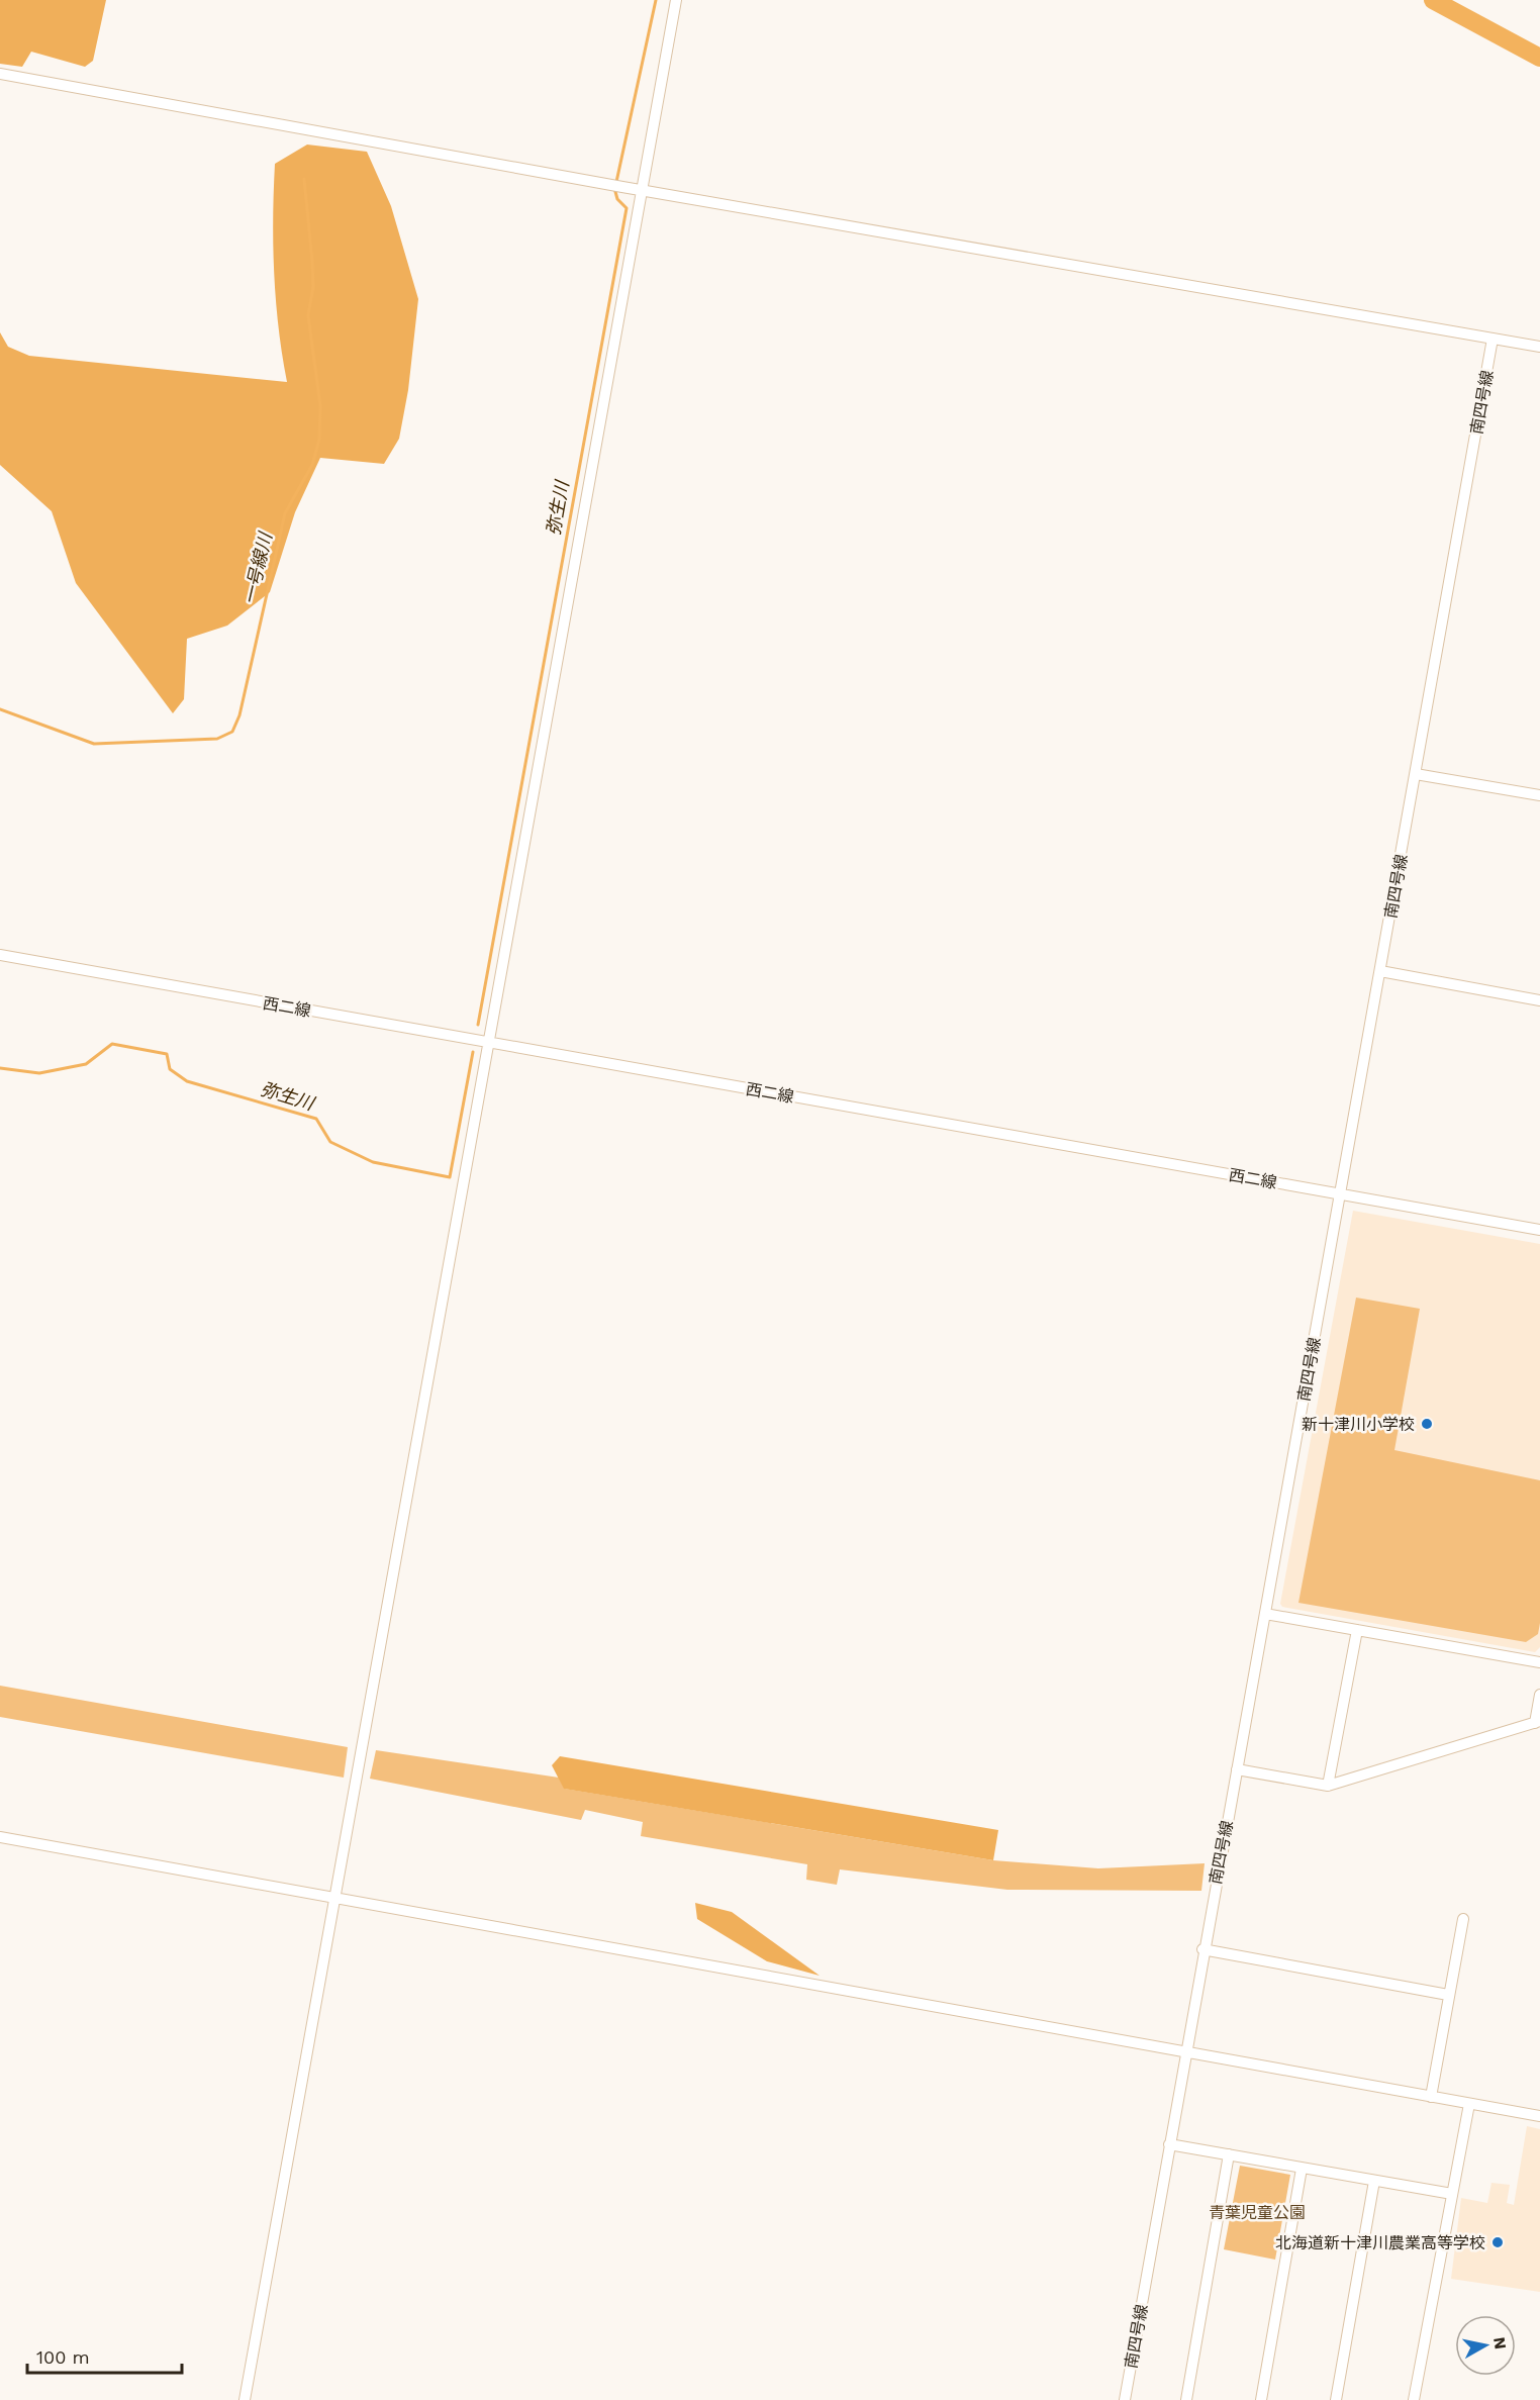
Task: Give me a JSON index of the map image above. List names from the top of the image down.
{
  "streets": {
    "street": ["南四号線", "西二線"]
  },
  "crossings": [
    ["南四号線", "西二線"]
  ],
  "water": ["弥生川", "一号線川"],
  "parks": ["青葉児童公園"],
  "places": ["新十津川小学校", "北海道新十津川農業高等学校"],
  "scale_bar": "100 m",
  "north": "right"
}
